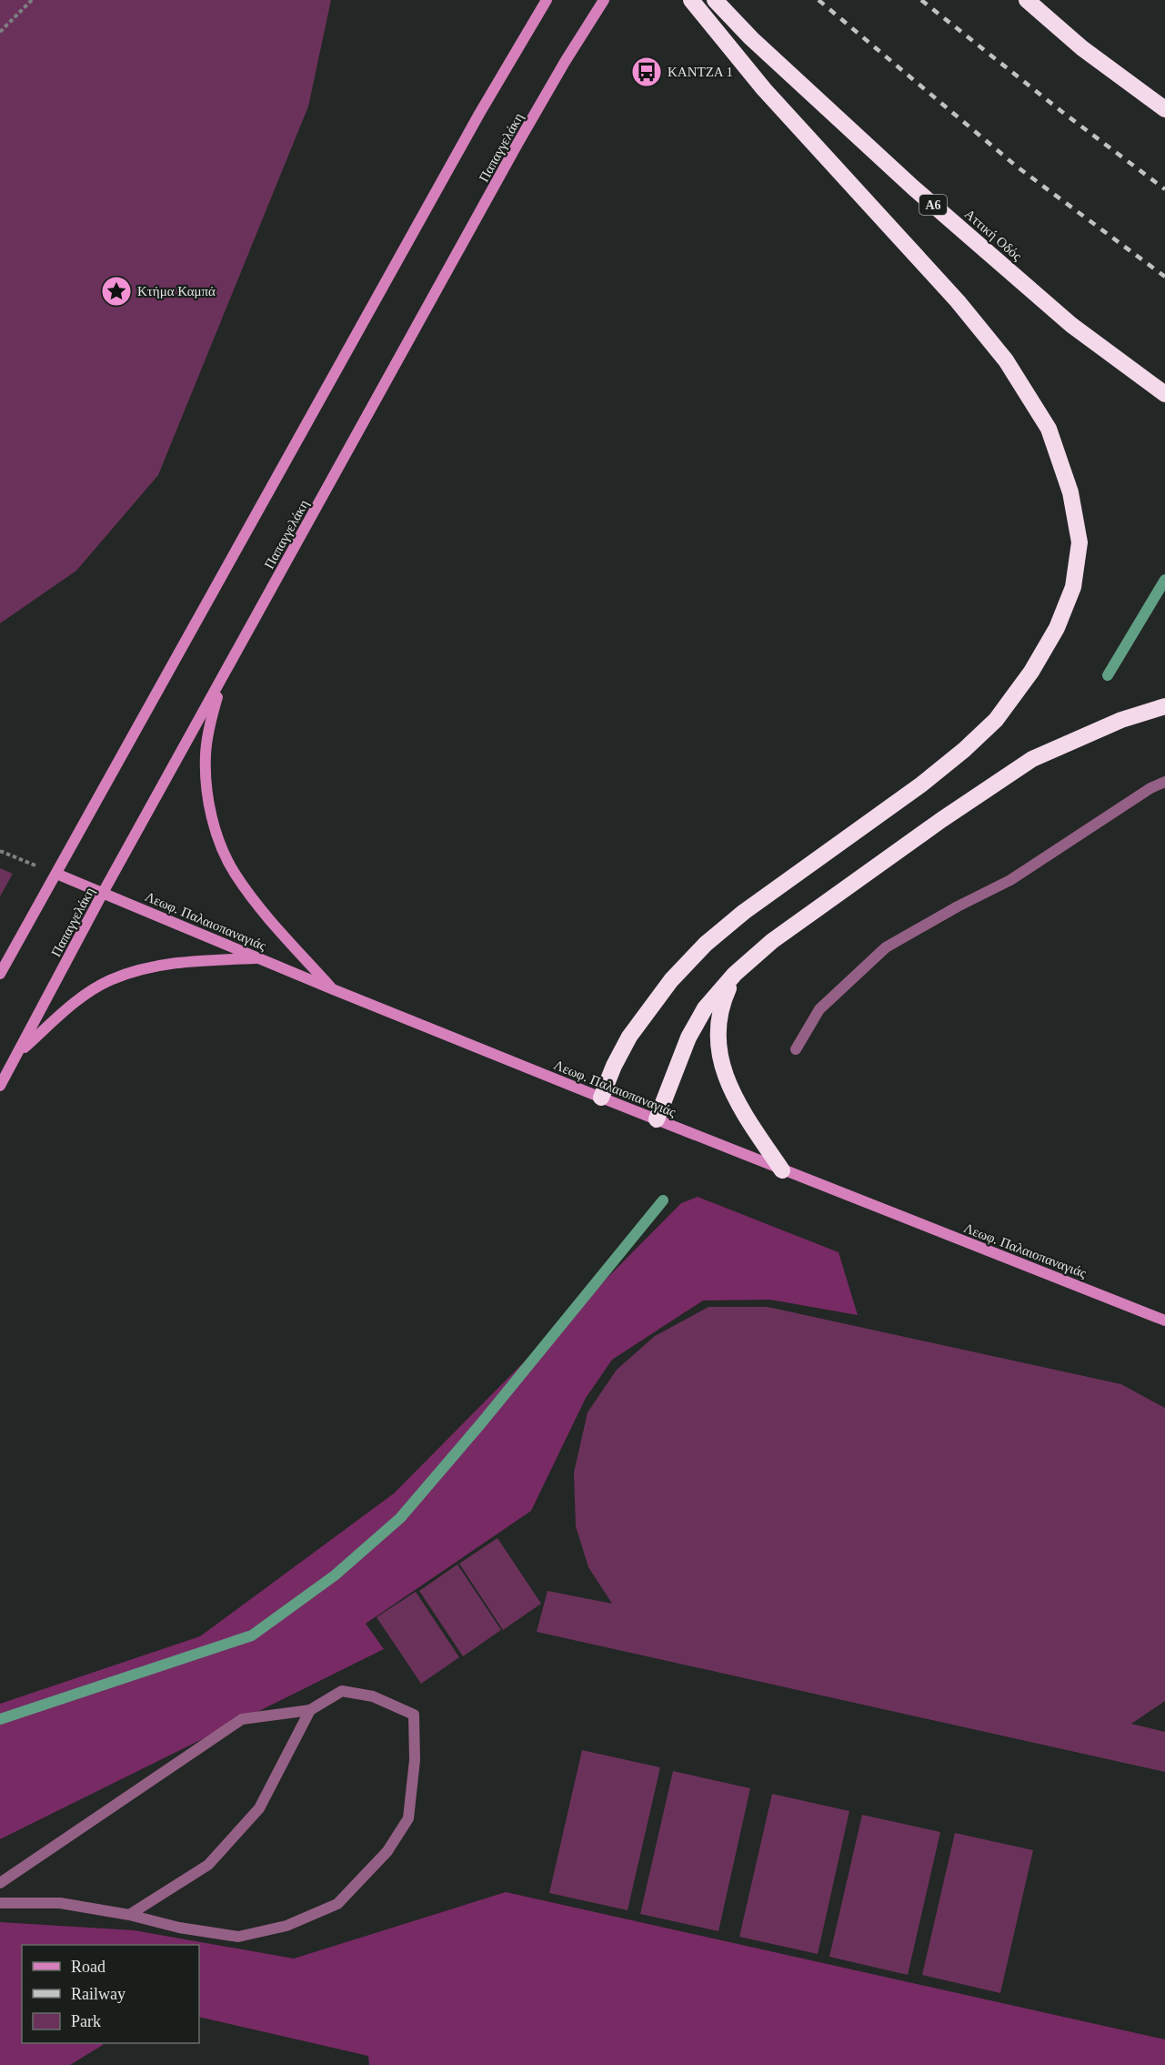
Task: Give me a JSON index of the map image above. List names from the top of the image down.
{
  "streets": {
    "highway": ["Α6", "Αττική Οδός"],
    "street": ["Παπαγγελάκη", "Λεωφ. Παλαιοπαναγιάς"]
  },
  "crossings": [
    ["Παπαγγελάκη", "Λεωφ. Παλαιοπαναγιάς"]
  ],
  "places": {
    "bus stop": ["ΚΑΝΤΖΑ 1"],
    "place": ["Kτήμα Καμπά"]
  },
  "legend": ["Road", "Railway", "Park"]
}
